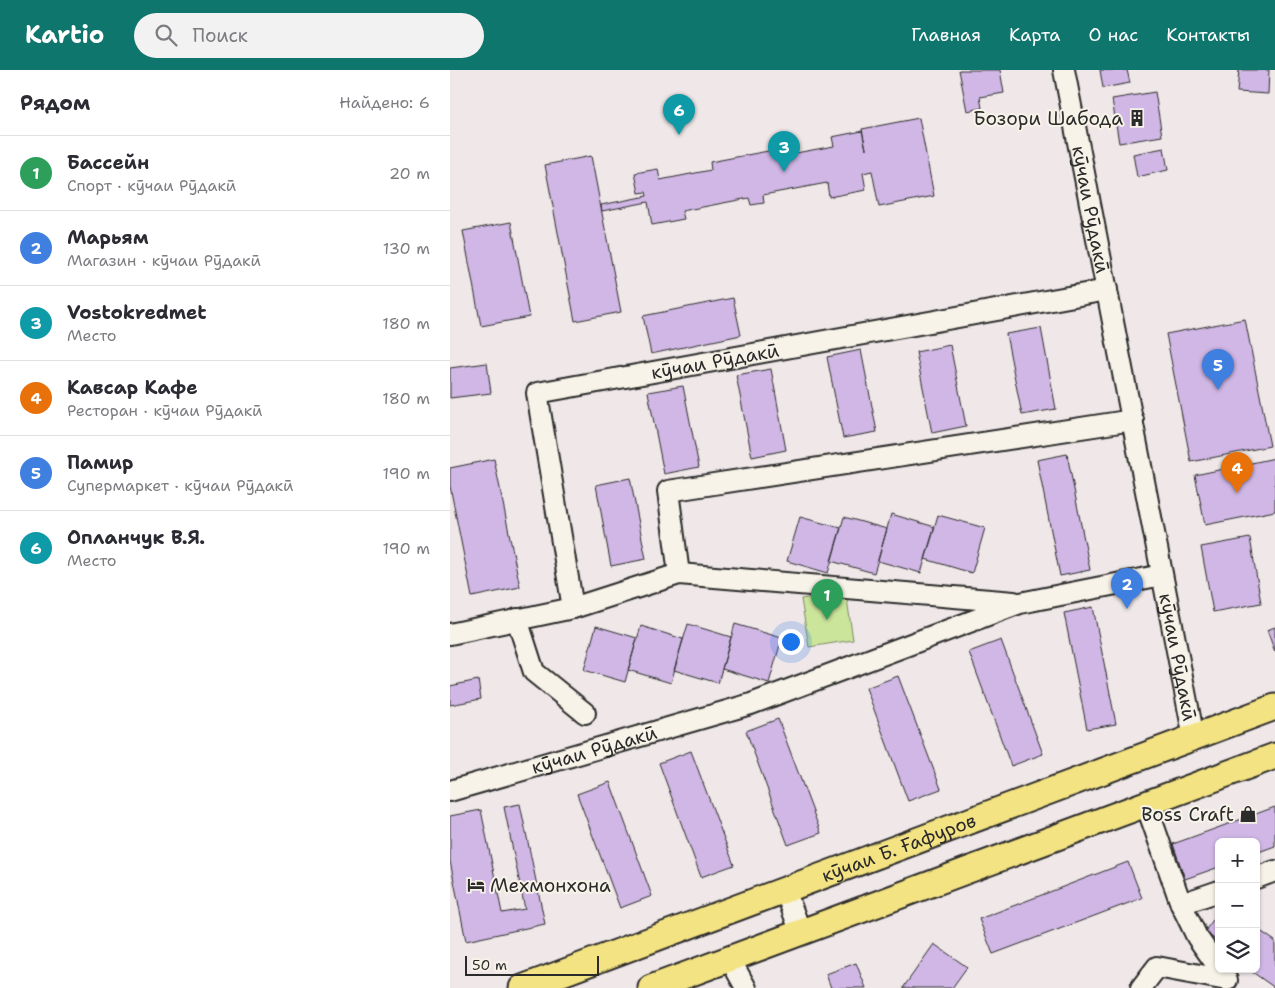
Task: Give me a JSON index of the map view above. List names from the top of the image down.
{
  "streets": {
    "main road": ["кӯчаи Б. Ғафуров"],
    "street": ["кӯчаи Рӯдакӣ"]
  },
  "crossings": [
    ["кӯчаи Рӯдакӣ", "кӯчаи Б. Ғафуров"]
  ],
  "places": {
    "building": ["Бозори Шабода"],
    "shop": ["Boss Craft"],
    "hotel": ["Мехмонхона"]
  },
  "scale_bar": "50 m",
  "page": {
    "header": "Kartio",
    "search": "Поиск",
    "nav": [
      "Главная",
      "Карта",
      "О нас",
      "Контакты"
    ],
    "heading": ["Рядом", "Найдено: 6"],
    "pins": [
      "6",
      "3",
      "5",
      "4",
      "2",
      "1"
    ],
    "list": [
      {
        "mark": "1",
        "name": "Бассейн",
        "note": "Спорт · кӯчаи Рӯдакӣ",
        "value": "20 m"
      },
      {
        "mark": "2",
        "name": "Марьям",
        "note": "Магазин · кӯчаи Рӯдакӣ",
        "value": "130 m"
      },
      {
        "mark": "3",
        "name": "Vostokredmet",
        "note": "Место",
        "value": "180 m"
      },
      {
        "mark": "4",
        "name": "Кавсар Кафе",
        "note": "Ресторан · кӯчаи Рӯдакӣ",
        "value": "180 m"
      },
      {
        "mark": "5",
        "name": "Памир",
        "note": "Супермаркет · кӯчаи Рӯдакӣ",
        "value": "190 m"
      },
      {
        "mark": "6",
        "name": "Опланчук В.Я.",
        "note": "Место",
        "value": "190 m"
      }
    ],
    "map_buttons": ["+", "−"],
    "scale": "50 m"
  }
}
